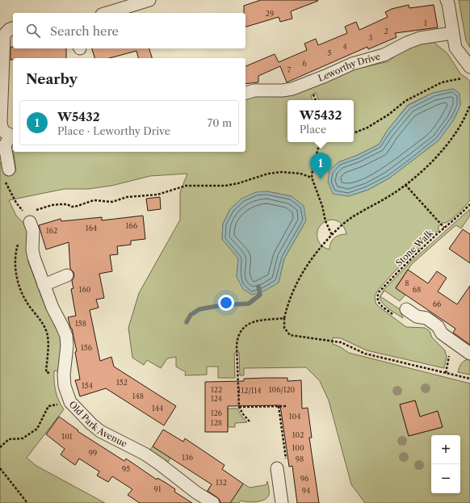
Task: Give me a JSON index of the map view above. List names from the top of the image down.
{
  "streets": {
    "street": ["Leworthy Drive", "Old Park Avenue"],
    "path": ["Stone Walk"]
  },
  "house_numbers": [
    "29",
    "1",
    "2",
    "3",
    "4",
    "5",
    "6",
    "7",
    "166",
    "164",
    "162",
    "8",
    "160",
    "68",
    "66",
    "158",
    "156",
    "152",
    "154",
    "122",
    "106/120",
    "112/114",
    "148",
    "124",
    "144",
    "126",
    "104",
    "128",
    "102",
    "101",
    "100",
    "99",
    "136",
    "98",
    "95",
    "96",
    "132",
    "91",
    "94"
  ],
  "page": {
    "search": "Search here",
    "heading": "Nearby",
    "popup": ["W5432", "Place"],
    "list": [
      {
        "mark": "1",
        "name": "W5432",
        "note": "Place · Leworthy Drive",
        "value": "70 m"
      }
    ],
    "pins": "1",
    "map_buttons": ["+", "−"]
  }
}
